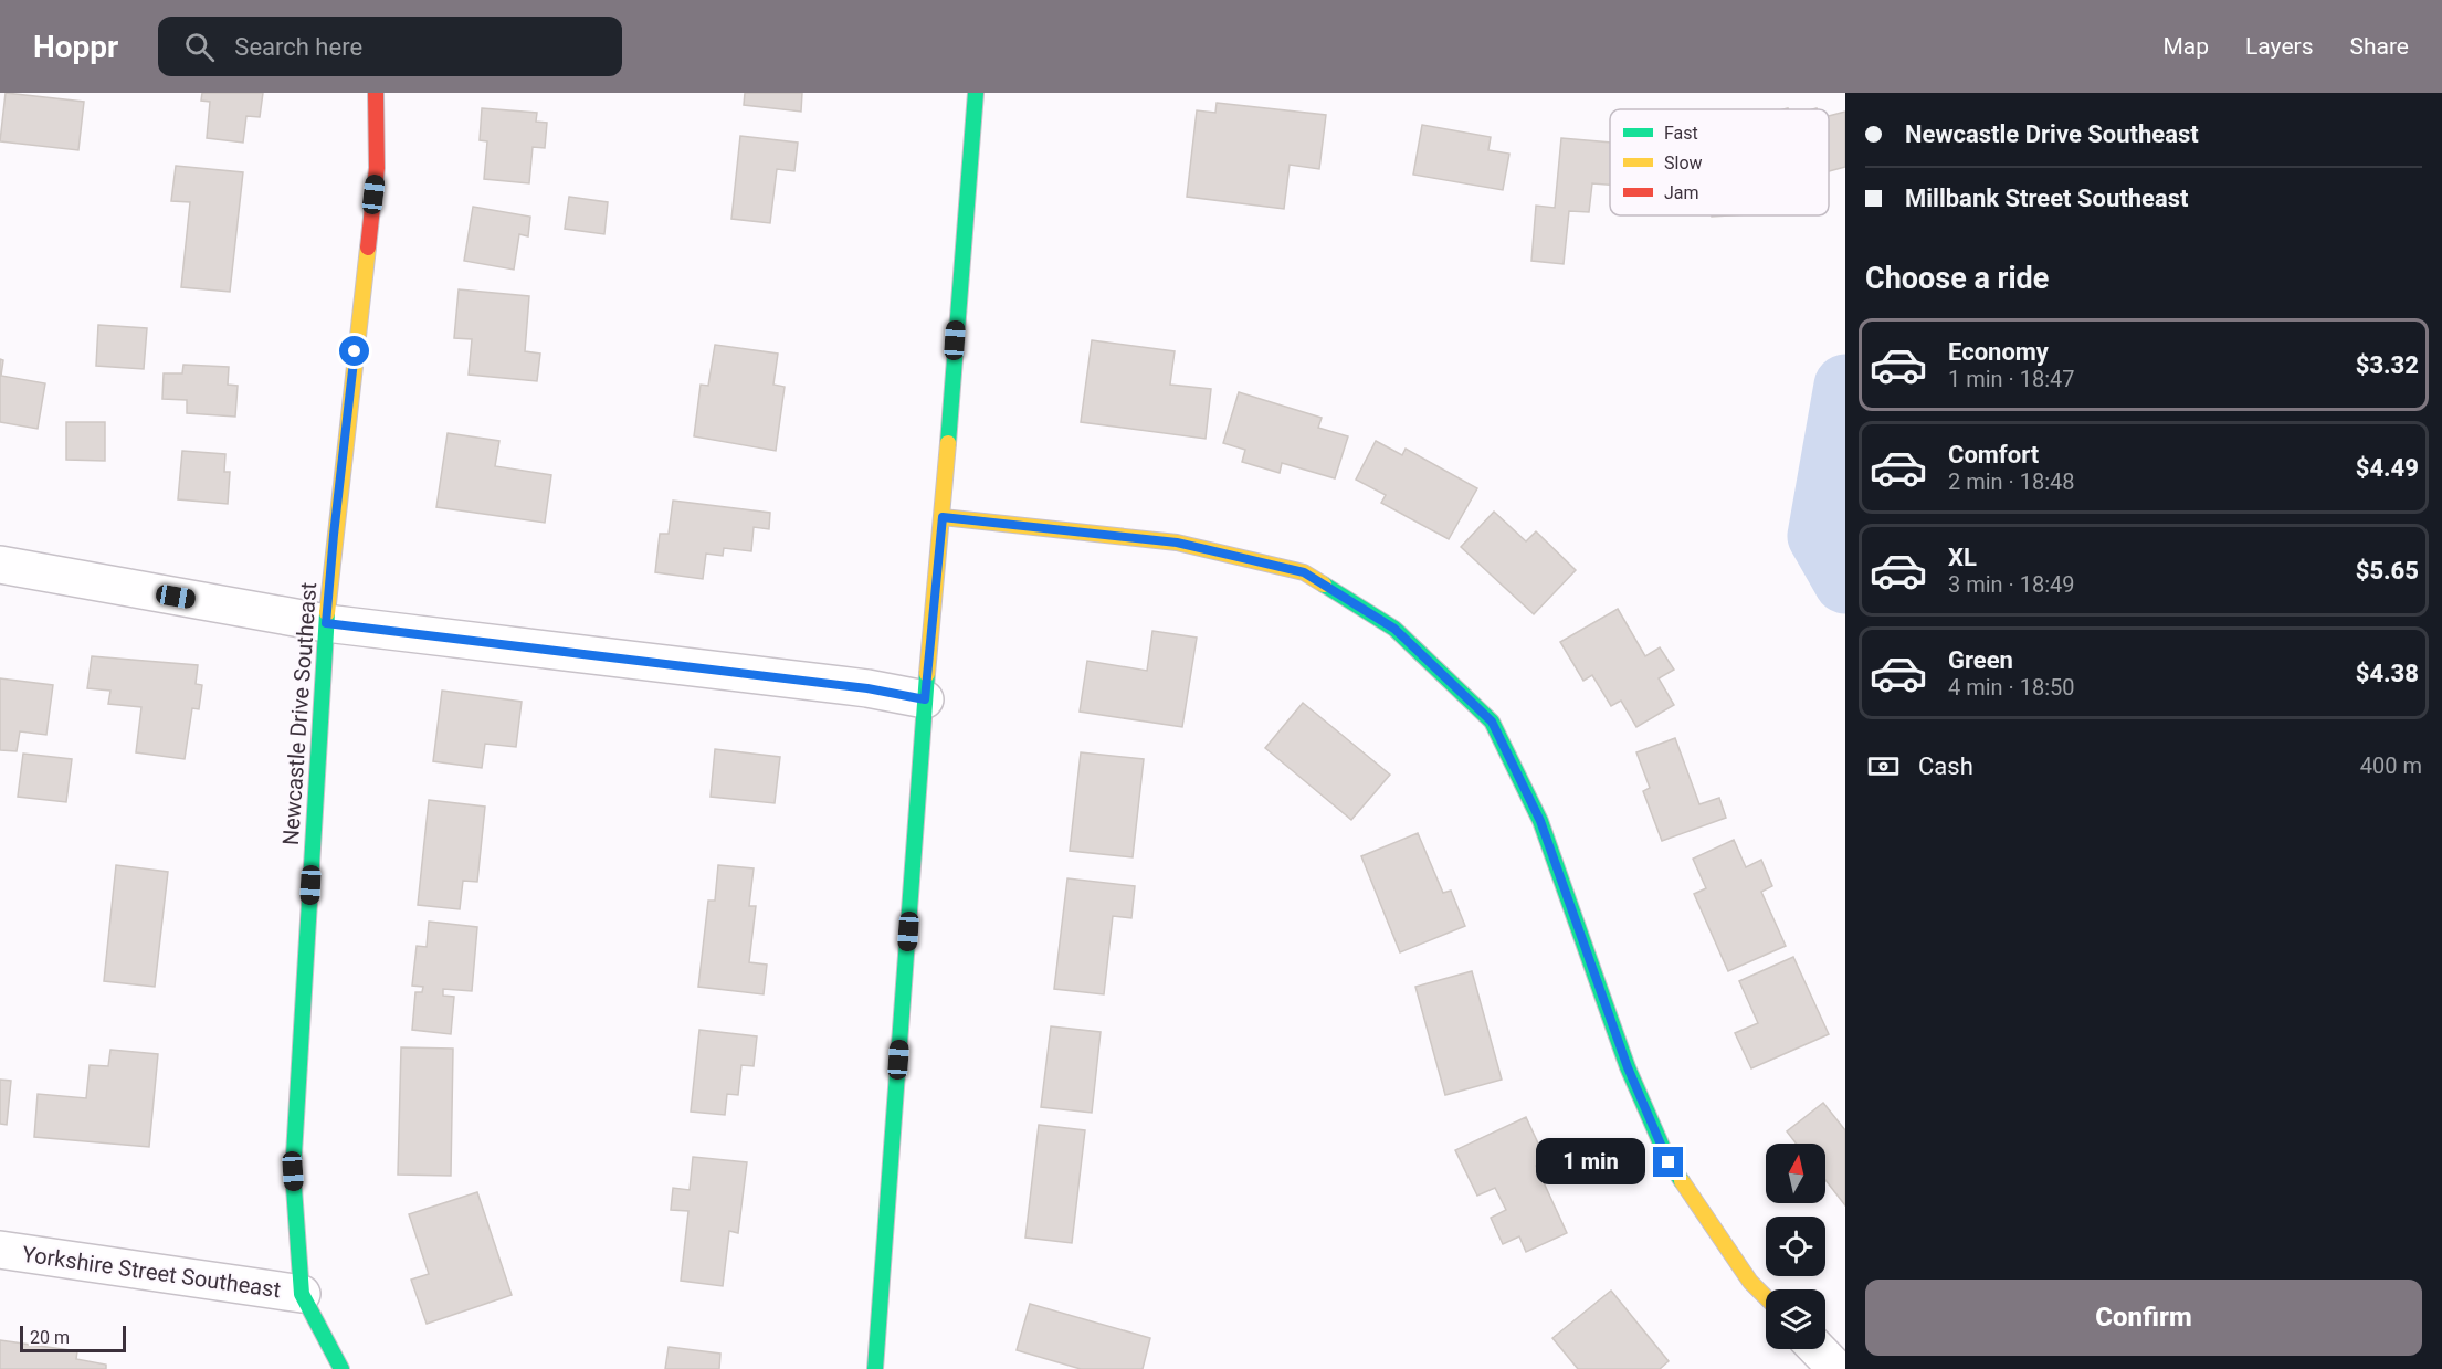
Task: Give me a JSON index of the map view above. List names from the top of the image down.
{
  "streets": {
    "street": ["Newcastle Drive Southeast", "Yorkshire Street Southeast"]
  },
  "crossings": [
    ["Newcastle Drive Southeast", "Yorkshire Street Southeast"]
  ],
  "legend": ["Fast", "Slow", "Jam"],
  "scale_bar": "20 m",
  "north": "top",
  "page": {
    "header": "Hoppr",
    "search": "Search here",
    "nav": ["Map", "Layers", "Share"],
    "banner": ["Newcastle Drive Southeast", "Millbank Street Southeast"],
    "heading": "Choose a ride",
    "list": [
      {
        "name": "Economy",
        "note": "1 min · 18:47",
        "value": "$3.32"
      },
      {
        "name": "Comfort",
        "note": "2 min · 18:48",
        "value": "$4.49"
      },
      {
        "name": "XL",
        "note": "3 min · 18:49",
        "value": "$5.65"
      },
      {
        "name": "Green",
        "note": "4 min · 18:50",
        "value": "$4.38"
      }
    ],
    "pay": ["Cash", "400 m"],
    "bubble": "1 min",
    "buttons": "Confirm",
    "scale": "20 m"
  }
}
